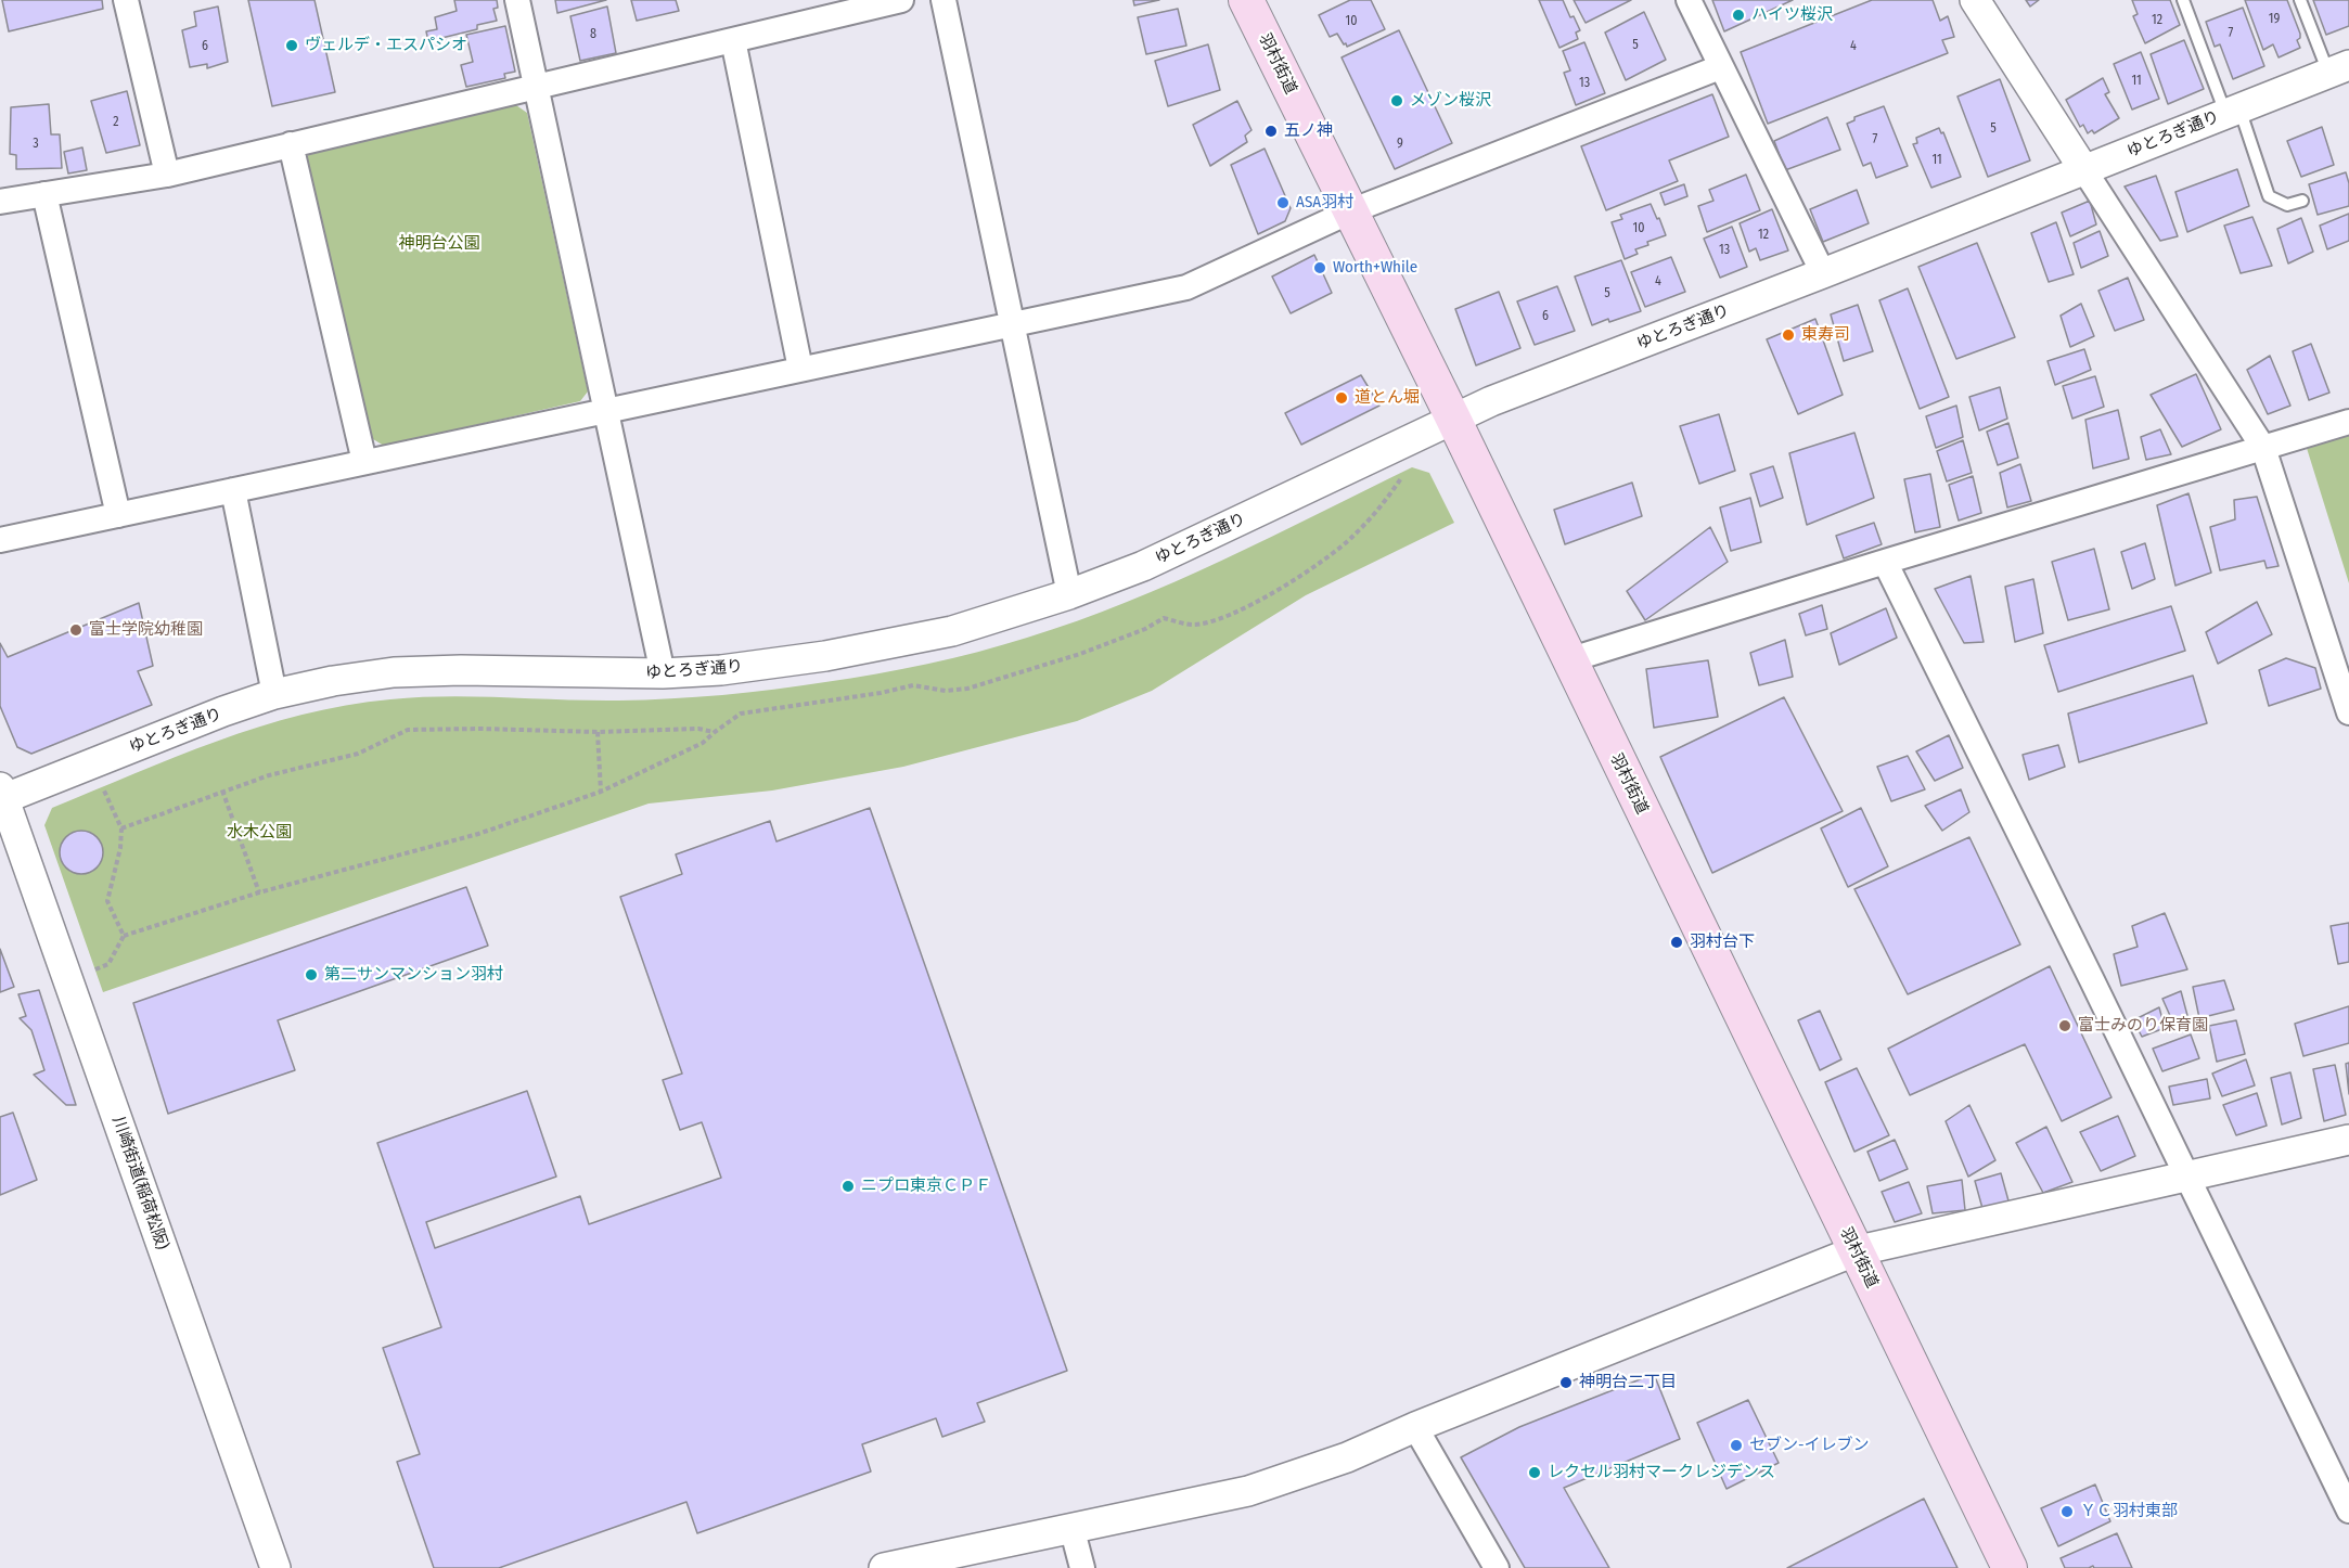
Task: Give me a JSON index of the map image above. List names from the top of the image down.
{
  "streets": {
    "main road": ["羽村街道"],
    "street": ["ゆとろぎ通り", "川崎街道(稲荷松阪)"]
  },
  "crossings": [
    ["羽村街道", "ゆとろぎ通り"],
    ["ゆとろぎ通り", "川崎街道(稲荷松阪)"]
  ],
  "parks": ["神明台公園", "水木公園"],
  "places": [
    "ハイツ桜沢",
    "ヴェルデ・エスパシオ",
    "メゾン桜沢",
    "五ノ神",
    "ASA羽村",
    "Worth+While",
    "東寿司",
    "道とん堀",
    "富士学院幼稚園",
    "羽村台下",
    "第二サンマンション羽村",
    "富士みのり保育園",
    "ニプロ東京ＣＰＦ",
    "神明台二丁目",
    "セブン-イレブン",
    "レクセル羽村マークレジデンス",
    "ＹＣ羽村東部"
  ],
  "house_numbers": [
    "19",
    "12",
    "10",
    "7",
    "8",
    "5",
    "6",
    "4",
    "11",
    "13",
    "2",
    "5",
    "7",
    "3",
    "9",
    "11",
    "10",
    "12",
    "13",
    "4",
    "5",
    "6"
  ]
}
